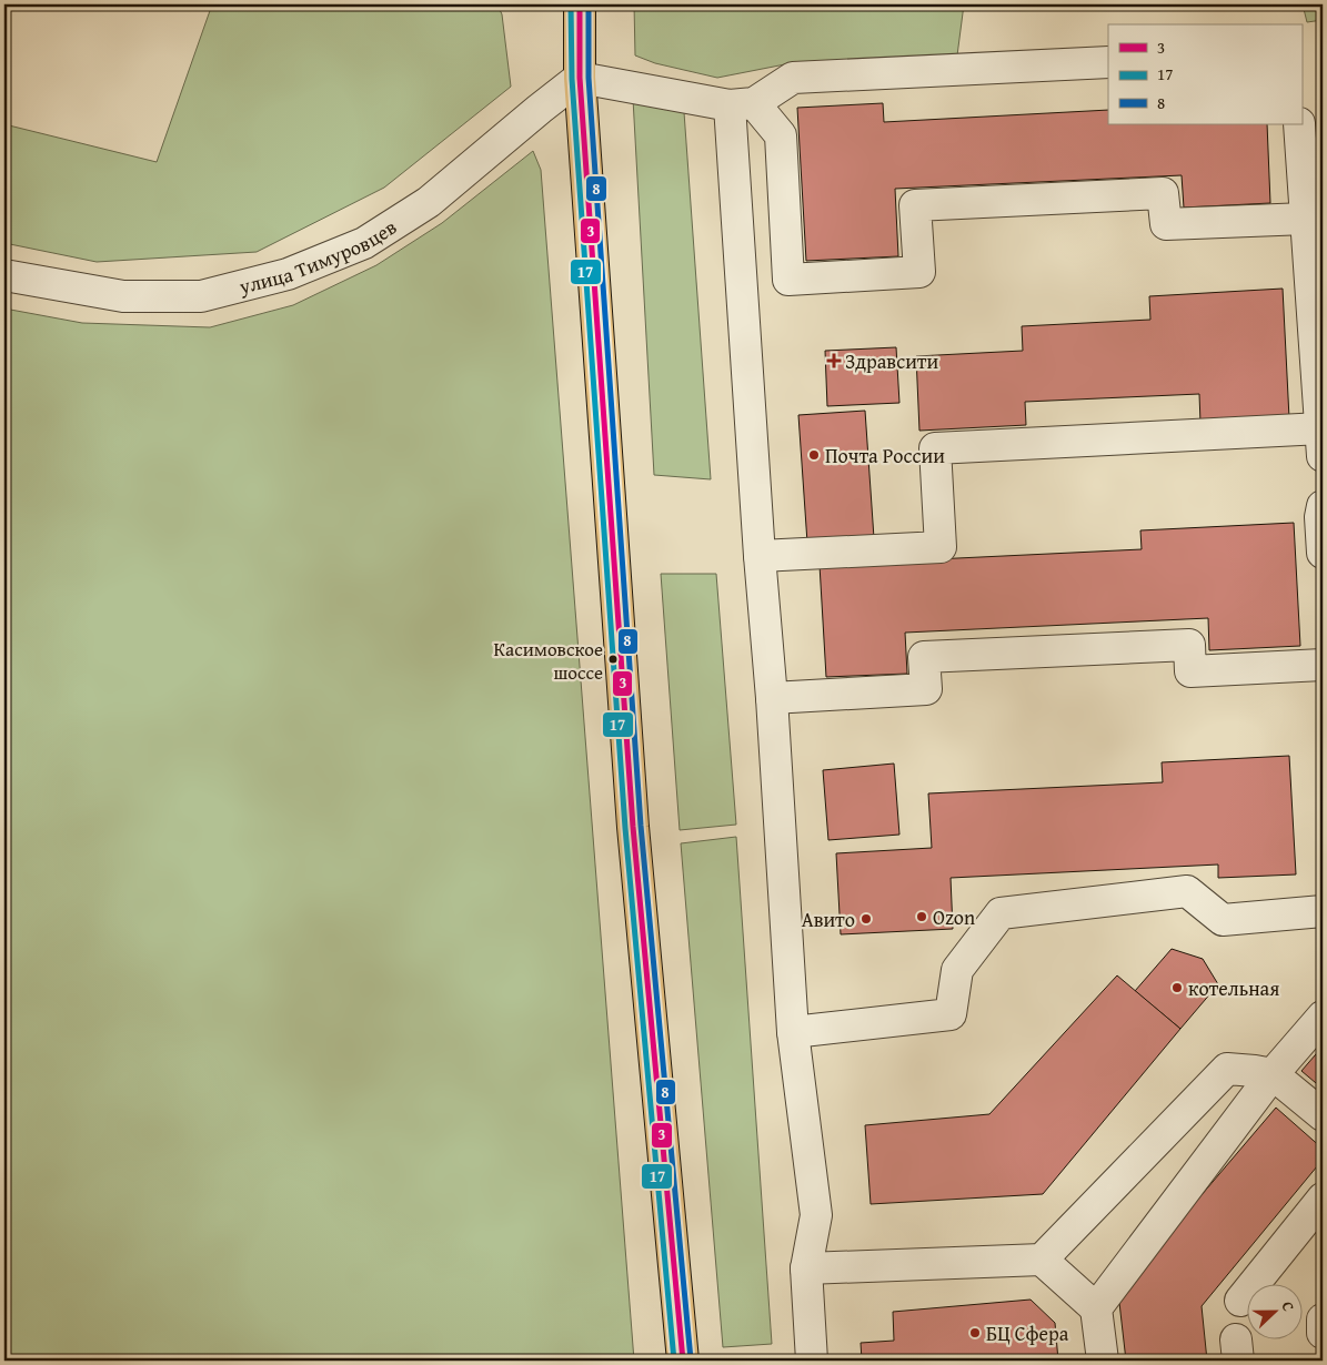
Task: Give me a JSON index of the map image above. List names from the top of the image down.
{
  "streets": {
    "street": ["улица Тимуровцев"]
  },
  "places": {
    "health": ["Здравсити"],
    "other": [
      "Почта России",
      "Касимовское шоссе",
      "Ozon",
      "Авито",
      "котельная",
      "БЦ Сфера"
    ]
  },
  "lines": ["transit line 3", "transit line 17", "transit line 8"],
  "legend": ["3", "17", "8"],
  "north": "right"
}
